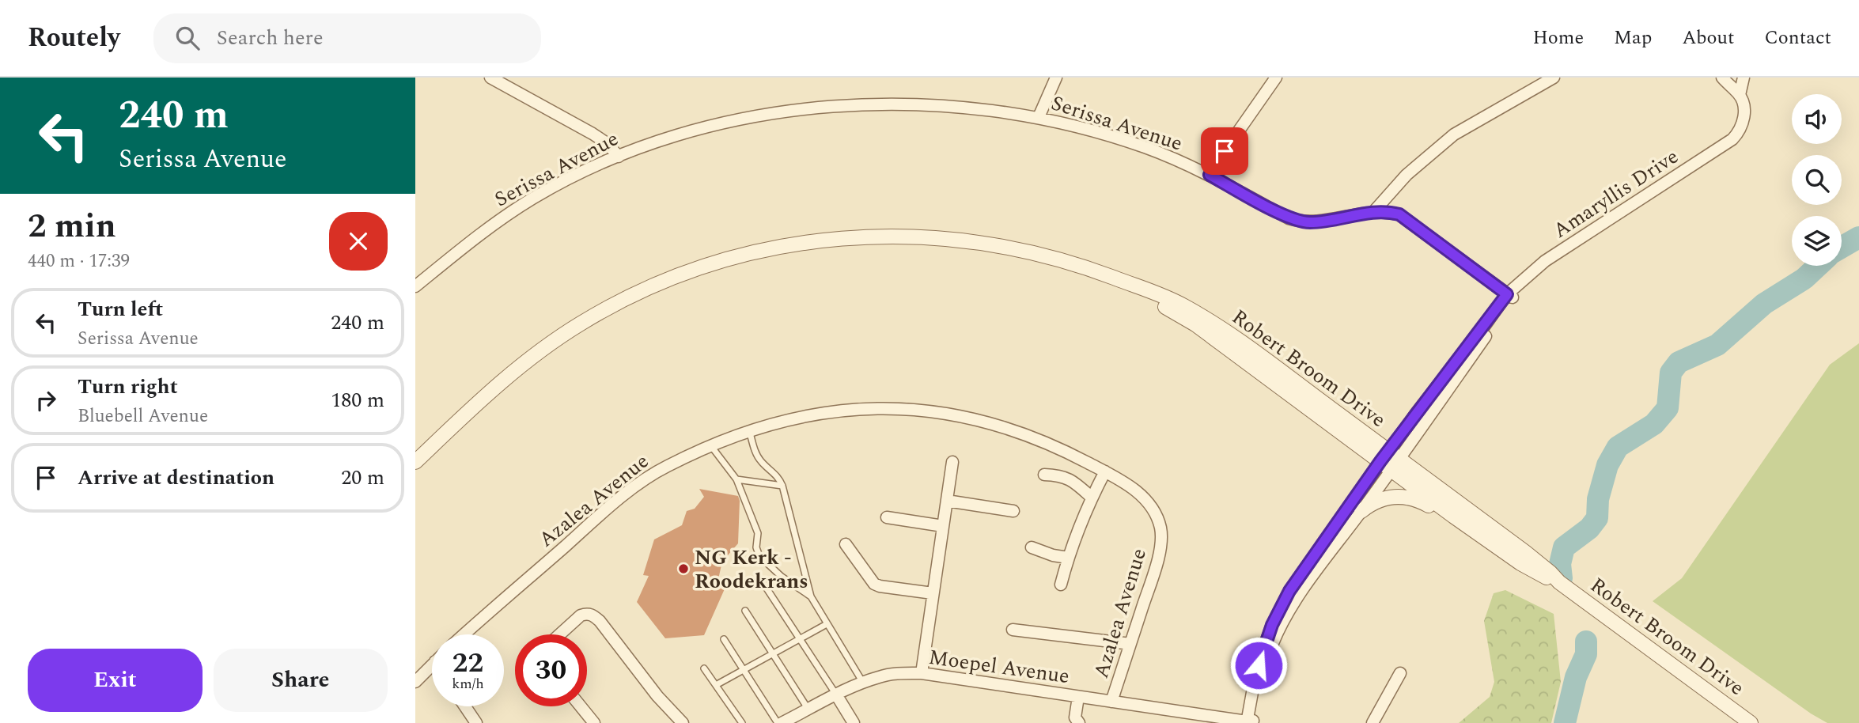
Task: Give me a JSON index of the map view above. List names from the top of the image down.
{
  "streets": {
    "street": [
      "Serissa Avenue",
      "Amaryllis Drive",
      "Robert Broom Drive",
      "Azalea Avenue",
      "Moepel Avenue"
    ]
  },
  "crossings": [
    ["Serissa Avenue", "Amaryllis Drive"],
    ["Amaryllis Drive", "Robert Broom Drive"],
    ["Amaryllis Drive", "Moepel Avenue"],
    ["Azalea Avenue", "Moepel Avenue"]
  ],
  "places": ["NG Kerk - Roodekrans"],
  "page": {
    "header": "Routely",
    "search": "Search here",
    "nav": [
      "Home",
      "Map",
      "About",
      "Contact"
    ],
    "turn": ["240 m", "Serissa Avenue"],
    "heading": ["2 min", "440 m · 17:39"],
    "list": [
      {
        "name": "Turn left",
        "note": "Serissa Avenue",
        "value": "240 m"
      },
      {
        "name": "Turn right",
        "note": "Bluebell Avenue",
        "value": "180 m"
      },
      {
        "name": "Arrive at destination",
        "value": "20 m"
      }
    ],
    "speed": "22 km/h",
    "limit": "30",
    "buttons": ["Exit", "Share"]
  }
}
